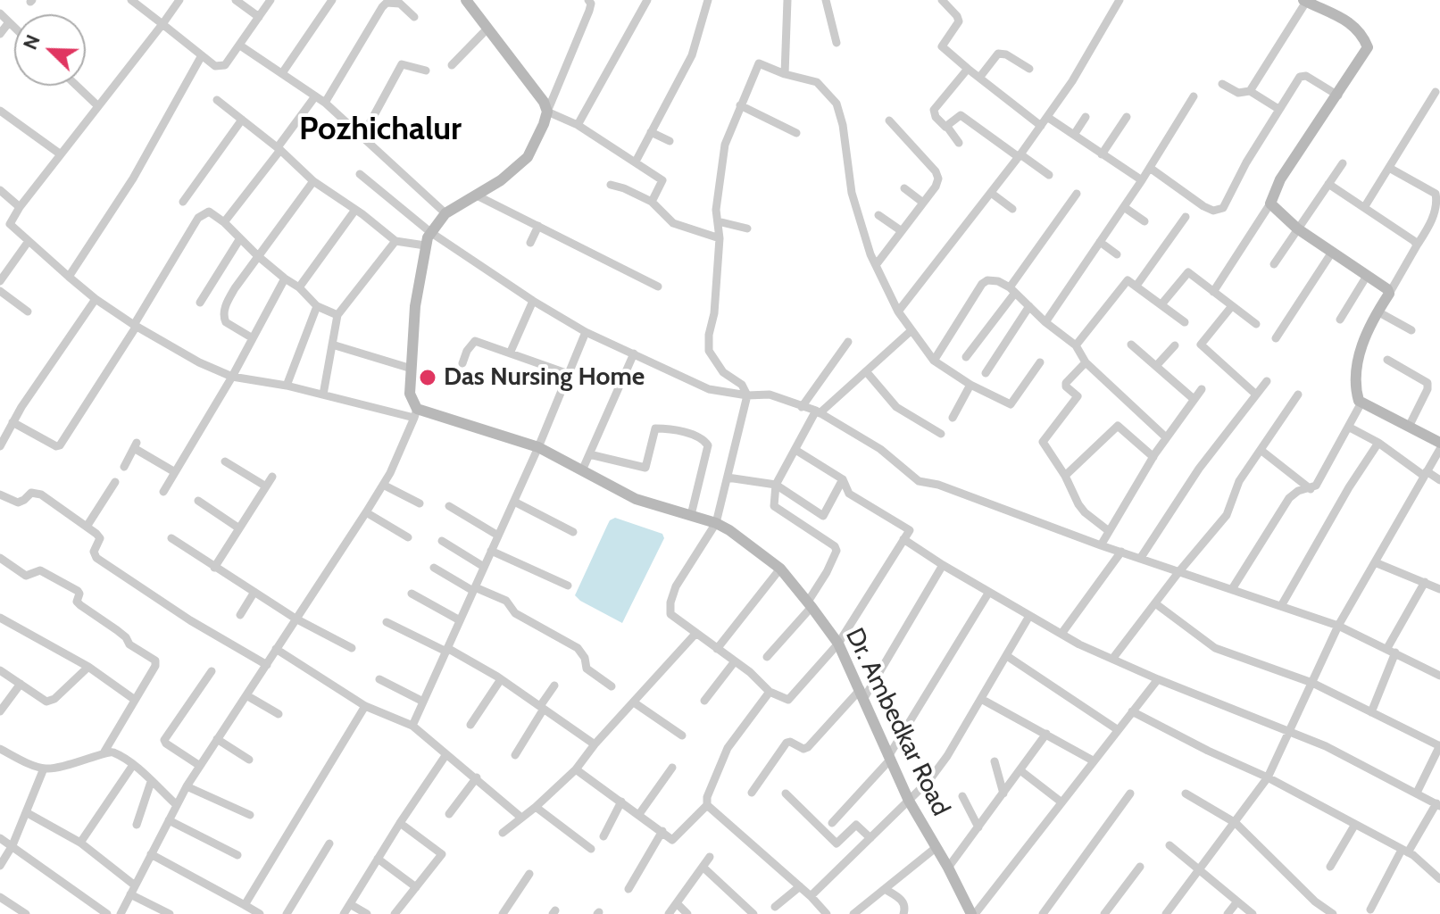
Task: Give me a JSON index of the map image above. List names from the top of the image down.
{
  "streets": {
    "street": ["Dr. Ambedkar Road"]
  },
  "districts": ["Pozhichalur"],
  "places": ["Das Nursing Home"],
  "north": "top left"
}
